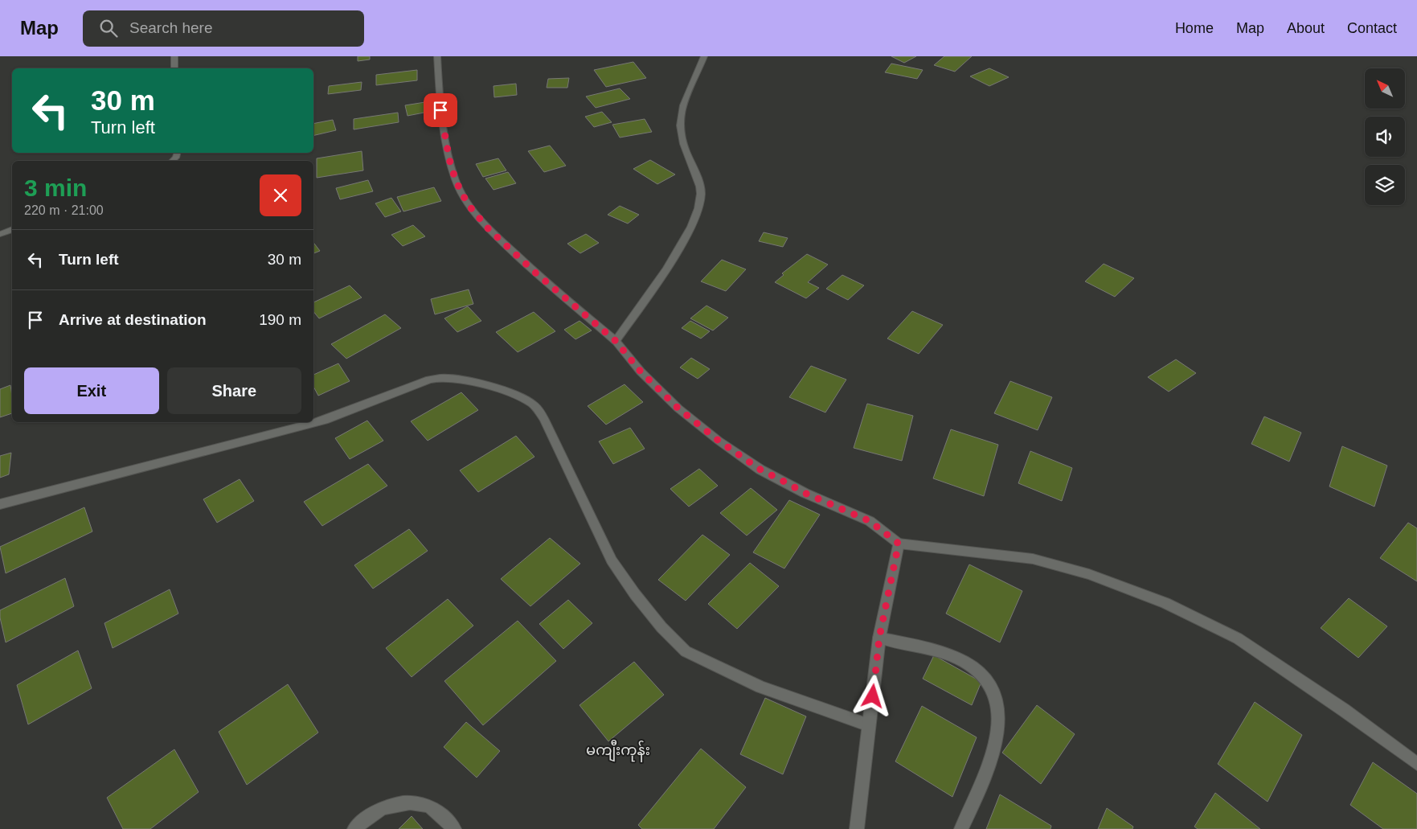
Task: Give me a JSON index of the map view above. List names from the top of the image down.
{
  "districts": ["မကျီးကုန်း"],
  "north": "top left",
  "page": {
    "header": "Map",
    "search": "Search here",
    "nav": [
      "Home",
      "Map",
      "About",
      "Contact"
    ],
    "turn": ["30 m", "Turn left"],
    "heading": ["3 min", "220 m · 21:00"],
    "list": [
      {
        "name": "Turn left",
        "value": "30 m"
      },
      {
        "name": "Arrive at destination",
        "value": "190 m"
      }
    ],
    "buttons": ["Exit", "Share"]
  }
}
